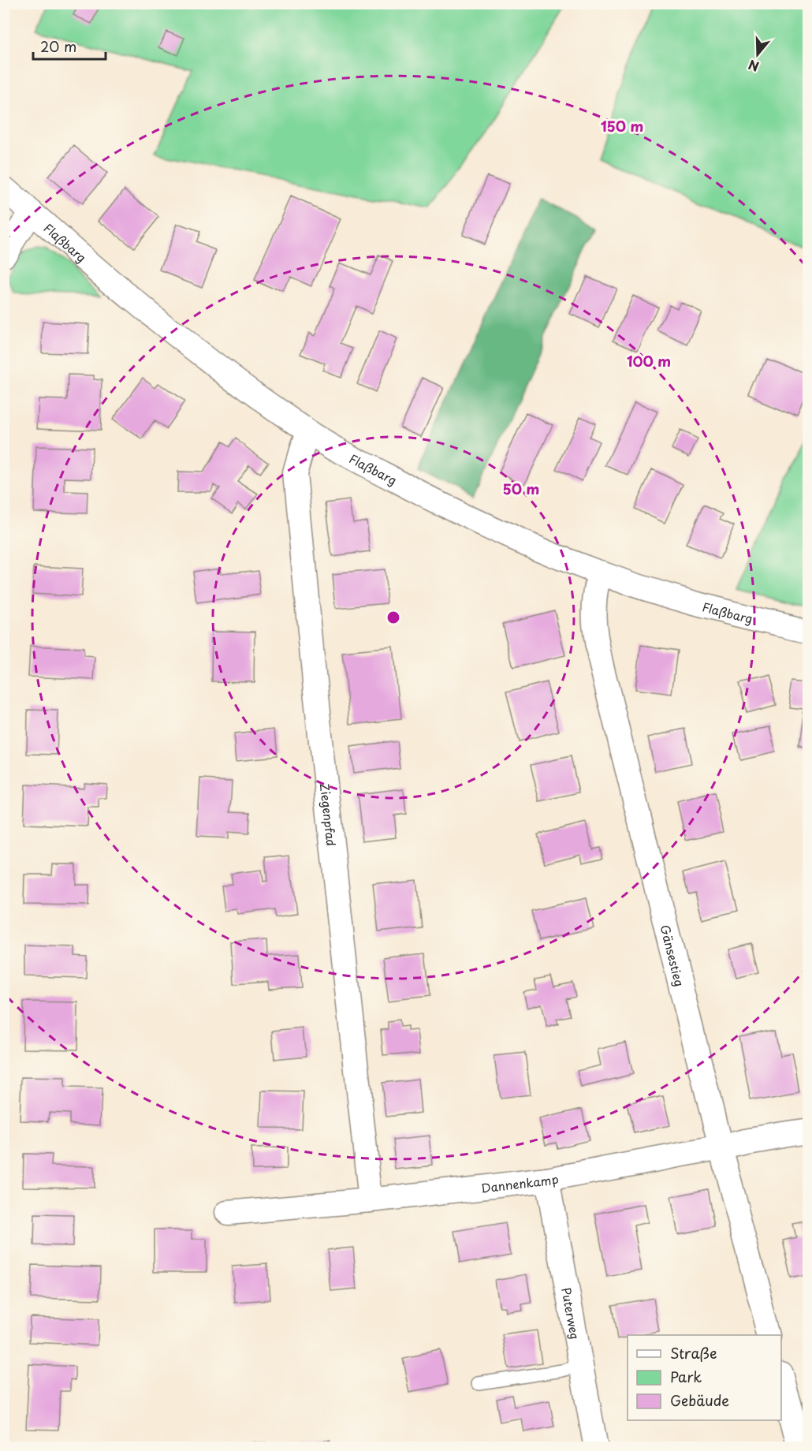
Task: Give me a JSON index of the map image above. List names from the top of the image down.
{
  "streets": {
    "street": [
      "Flaßbarg",
      "Ziegenpfad",
      "Gänsestieg",
      "Dannenkamp",
      "Puterweg"
    ]
  },
  "crossings": [
    ["Flaßbarg", "Ziegenpfad"],
    ["Flaßbarg", "Gänsestieg"],
    ["Ziegenpfad", "Dannenkamp"],
    ["Gänsestieg", "Dannenkamp"],
    ["Dannenkamp", "Puterweg"]
  ],
  "legend": ["Straße", "Park", "Gebäude"],
  "scale_bar": "20 m",
  "north": "bottom",
  "rings": ["150 m", "100 m", "50 m"]
}
